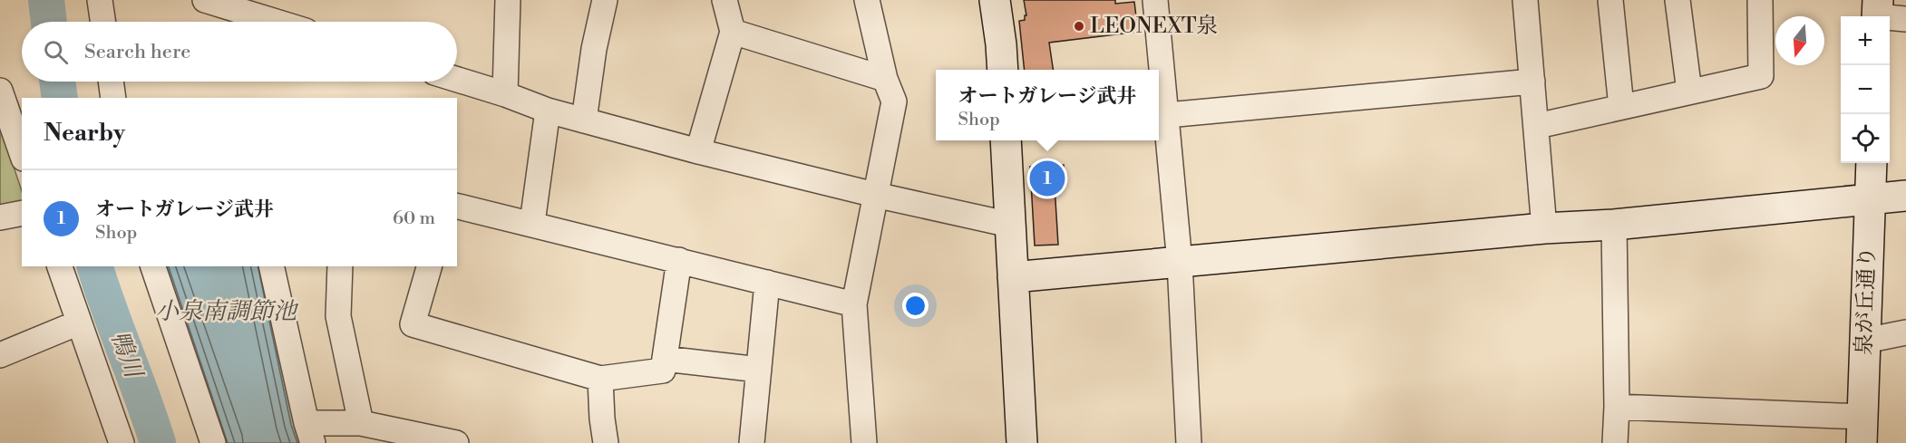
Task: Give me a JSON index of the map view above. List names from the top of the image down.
{
  "streets": {
    "street": ["泉が丘通り"]
  },
  "water": ["小泉南調節池", "鴨川"],
  "places": ["LEONEXT泉"],
  "north": "bottom",
  "page": {
    "map_buttons": ["+", "−"],
    "search": "Search here",
    "popup": ["オートガレージ武井", "Shop"],
    "heading": "Nearby",
    "pins": "1",
    "list": [
      {
        "mark": "1",
        "name": "オートガレージ武井",
        "note": "Shop",
        "value": "60 m"
      }
    ]
  }
}
